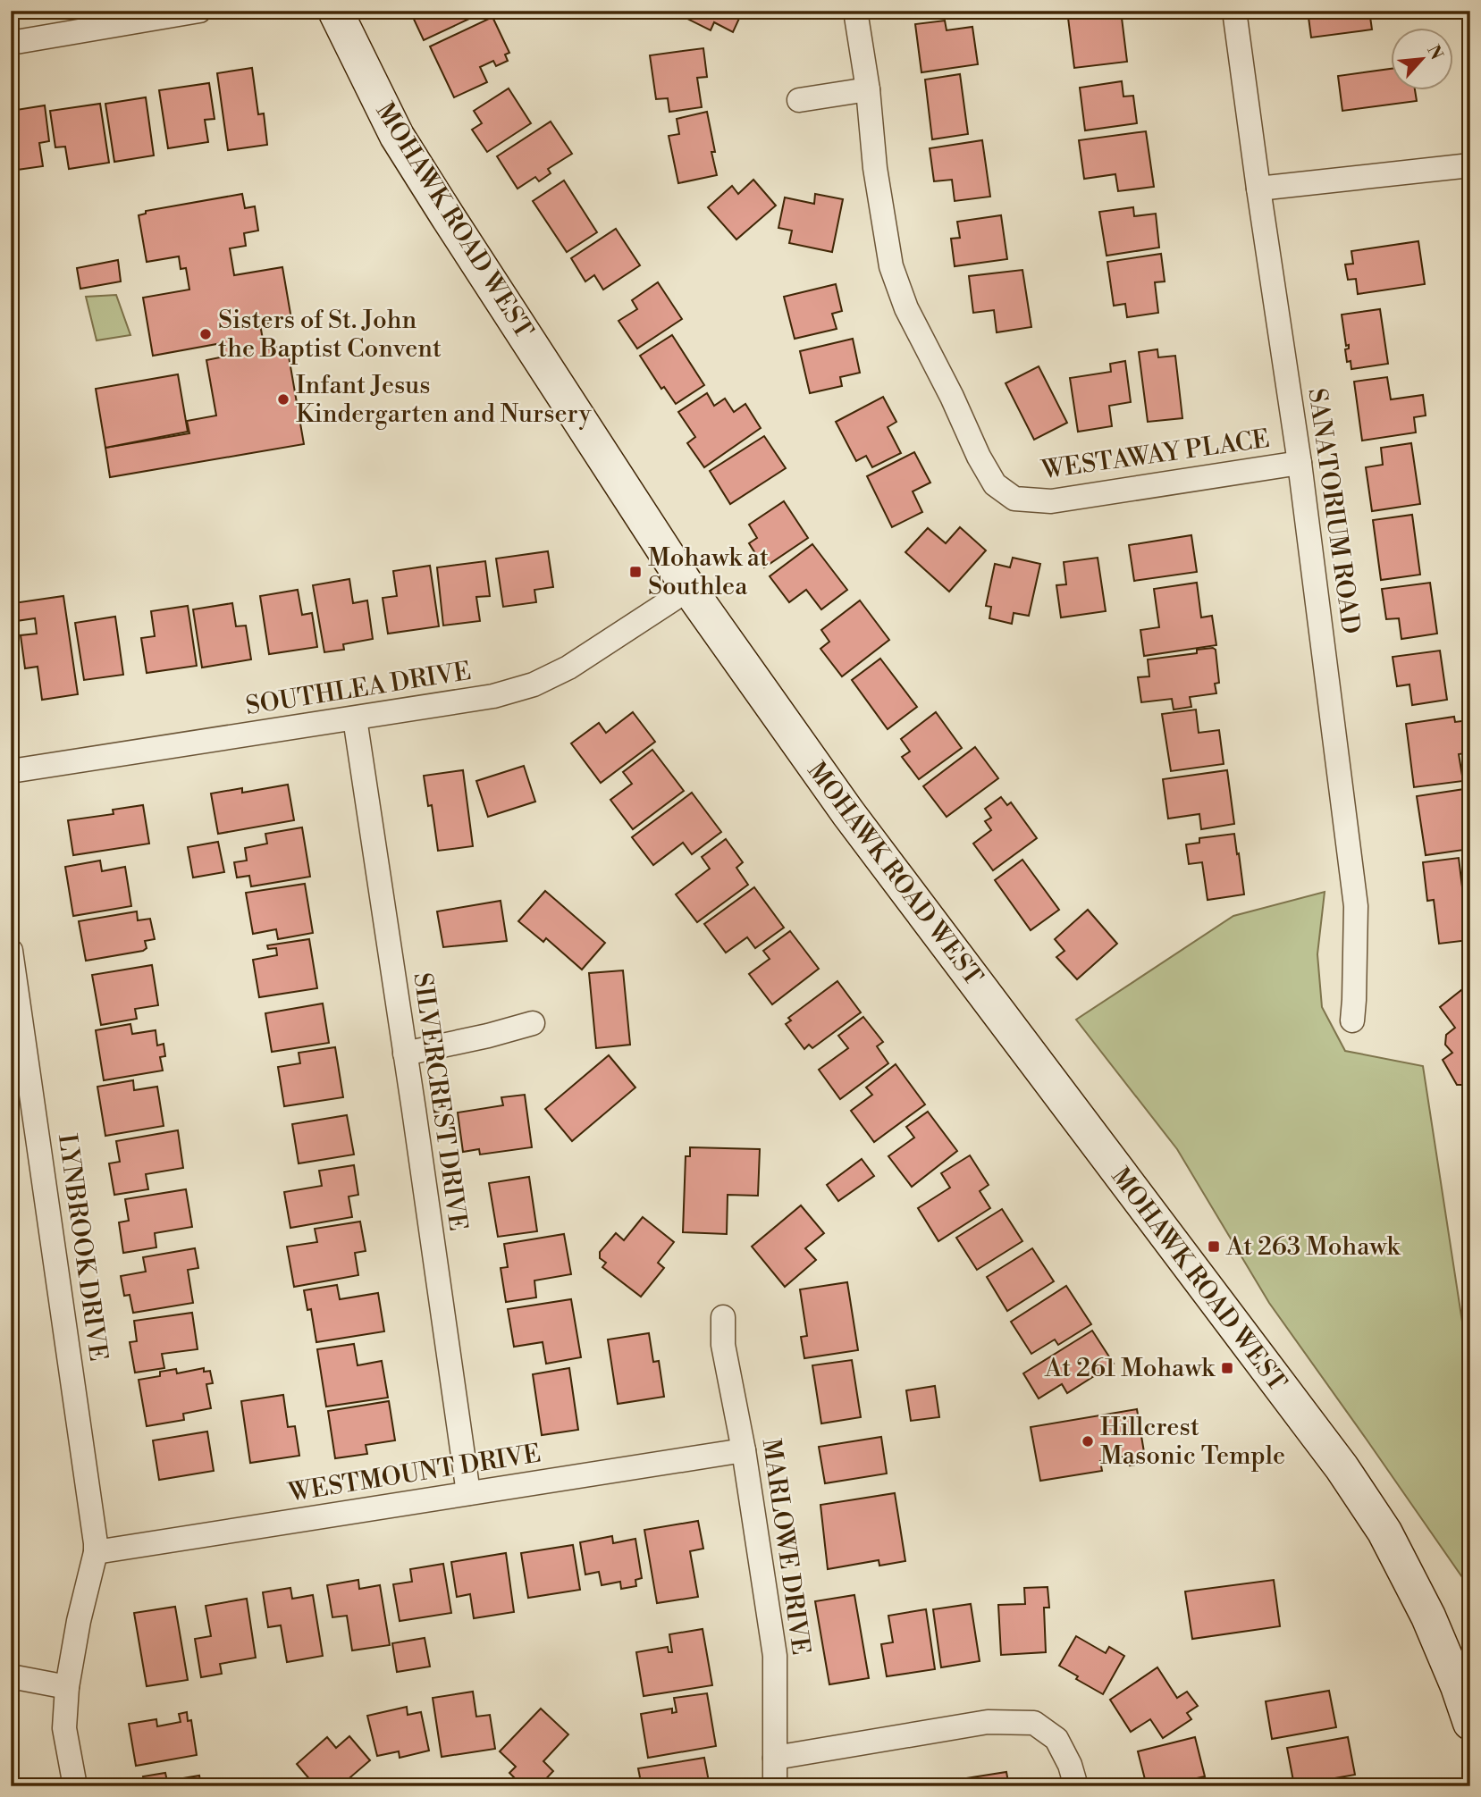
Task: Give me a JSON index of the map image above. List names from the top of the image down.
{
  "streets": {
    "main road": ["MOHAWK ROAD WEST"],
    "street": [
      "WESTAWAY PLACE",
      "SANATORIUM ROAD",
      "SOUTHLEA DRIVE",
      "SILVERCREST DRIVE",
      "LYNBROOK DRIVE",
      "WESTMOUNT DRIVE",
      "MARLOWE DRIVE"
    ]
  },
  "crossings": [
    ["MOHAWK ROAD WEST", "SOUTHLEA DRIVE"],
    ["WESTAWAY PLACE", "SANATORIUM ROAD"],
    ["SOUTHLEA DRIVE", "SILVERCREST DRIVE"],
    ["SILVERCREST DRIVE", "WESTMOUNT DRIVE"],
    ["LYNBROOK DRIVE", "WESTMOUNT DRIVE"],
    ["WESTMOUNT DRIVE", "MARLOWE DRIVE"]
  ],
  "places": {
    "other": ["Sisters of St. John the Baptist Convent", "Infant Jesus Kindergarten and Nursery", "Hillcrest Masonic Temple"],
    "transit": ["Mohawk at Southlea", "At 263 Mohawk", "At 261 Mohawk"]
  },
  "north": "top right"
}
